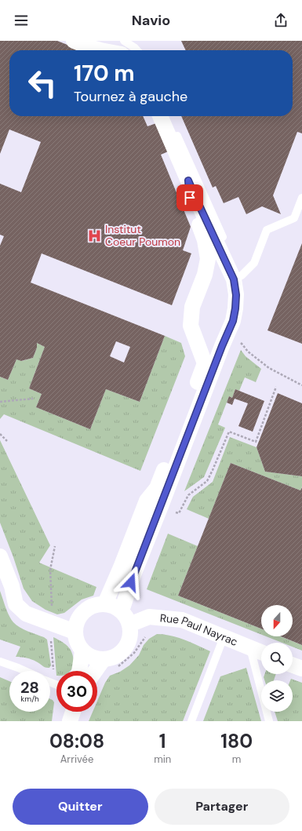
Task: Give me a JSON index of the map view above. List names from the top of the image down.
{
  "streets": {
    "street": ["Rue Paul Nayrac"]
  },
  "places": {
    "hospital": ["Institut Coeur Poumon"]
  },
  "north": "bottom",
  "page": {
    "header": "Navio",
    "turn": ["170 m", "Tournez à gauche"],
    "speed": "28 km/h",
    "limit": "30",
    "eta": [
      "08:08",
      "Arrivée",
      "1",
      "min",
      "180",
      "m"
    ],
    "buttons": ["Quitter", "Partager"]
  }
}
